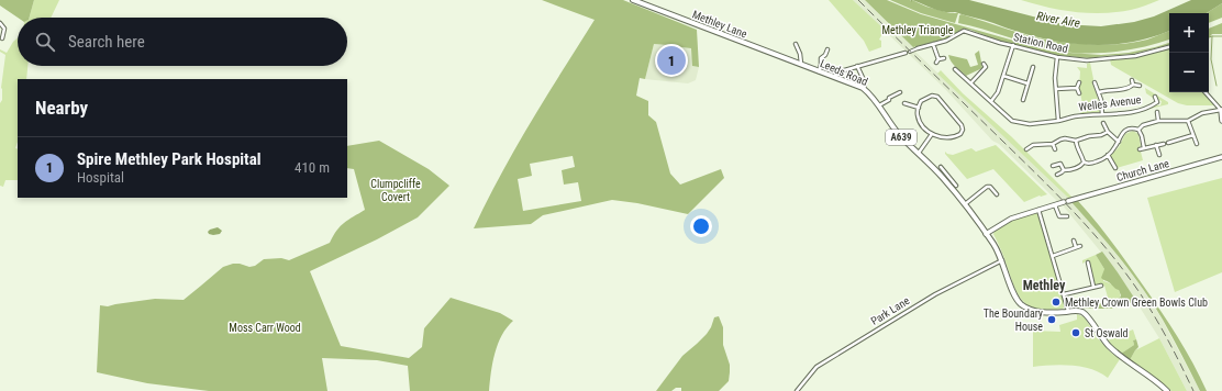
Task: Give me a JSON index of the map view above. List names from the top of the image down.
{
  "streets": {
    "main road": ["Methley Lane", "Leeds Road", "A639"],
    "street": [
      "Station Road",
      "Welles Avenue",
      "Church Lane",
      "Park Lane"
    ]
  },
  "crossings": [
    ["Methley Lane", "Leeds Road"],
    ["Leeds Road", "A639"],
    ["Leeds Road", "Church Lane"],
    ["A639", "Church Lane"],
    ["A639", "Park Lane"]
  ],
  "districts": ["Methley"],
  "water": ["River Aire"],
  "parks": ["Methley Triangle", "Clumpcliffe Covert", "Moss Carr Wood"],
  "places": ["Methley Crown Green Bowls Club", "The Boundary House", "St Oswald"],
  "page": {
    "map_buttons": ["+", "−"],
    "search": "Search here",
    "pins": "1",
    "heading": "Nearby",
    "list": [
      {
        "mark": "1",
        "name": "Spire Methley Park Hospital",
        "note": "Hospital",
        "value": "410 m"
      }
    ]
  }
}
